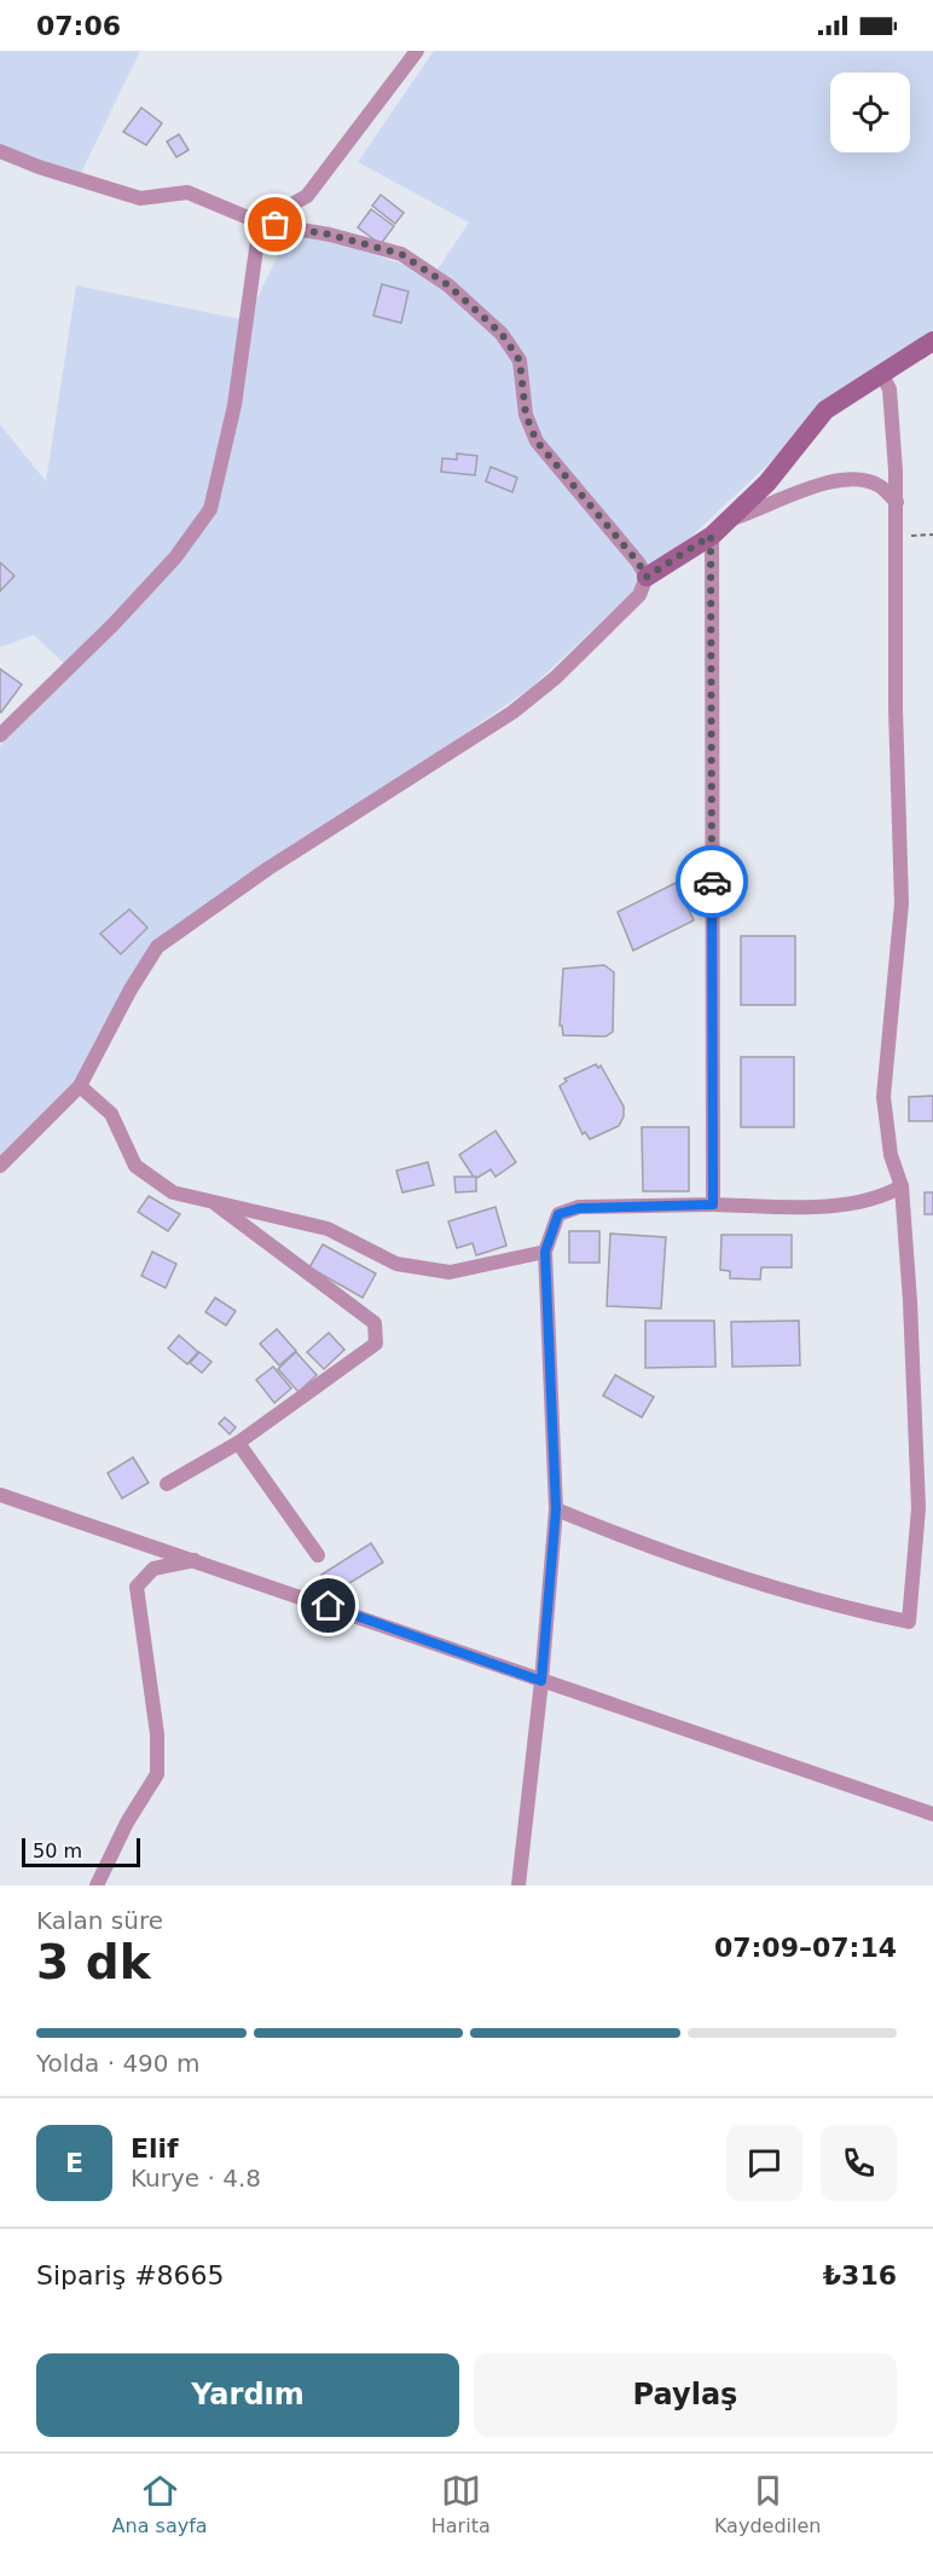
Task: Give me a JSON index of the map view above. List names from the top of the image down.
{
  "scale_bar": "50 m",
  "page": {
    "status": "07:06",
    "scale": "50 m",
    "heading": ["3 dk", "Kalan süre", "07:09–07:14"],
    "panel": [
      "Elif",
      "Kurye · 4.8",
      "Sipariş #8665",
      "₺316"
    ],
    "bar": "Yolda · 490 m",
    "round": "E",
    "buttons": ["Yardım", "Paylaş"],
    "tabs": ["Ana sayfa", "Harita", "Kaydedilen"]
  }
}
